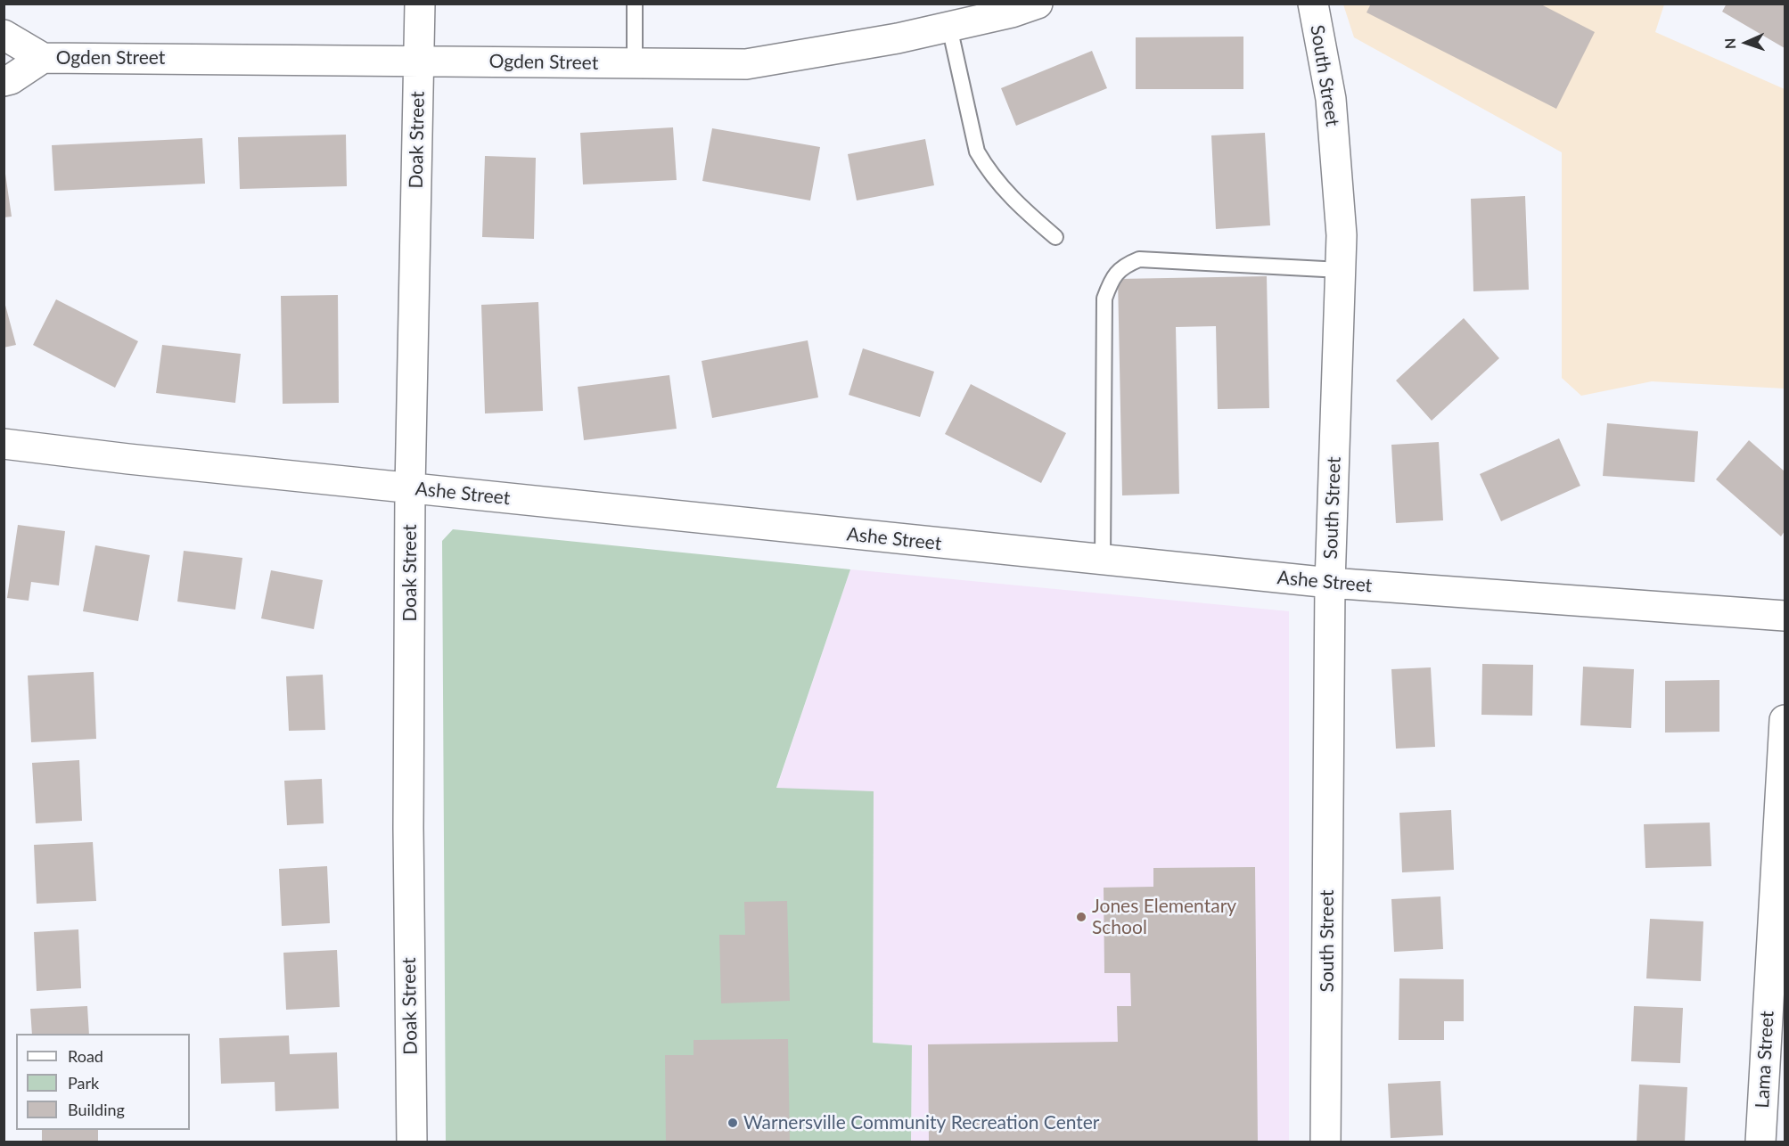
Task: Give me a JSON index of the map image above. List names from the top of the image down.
{
  "streets": {
    "street": [
      "Ogden Street",
      "South Street",
      "Doak Street",
      "Ashe Street",
      "Lama Street"
    ]
  },
  "crossings": [
    ["Ogden Street", "Doak Street"],
    ["South Street", "Ashe Street"],
    ["Doak Street", "Ashe Street"]
  ],
  "places": ["Jones Elementary School", "Warnersville Community Recreation Center"],
  "legend": ["Road", "Park", "Building"],
  "north": "left"
}
